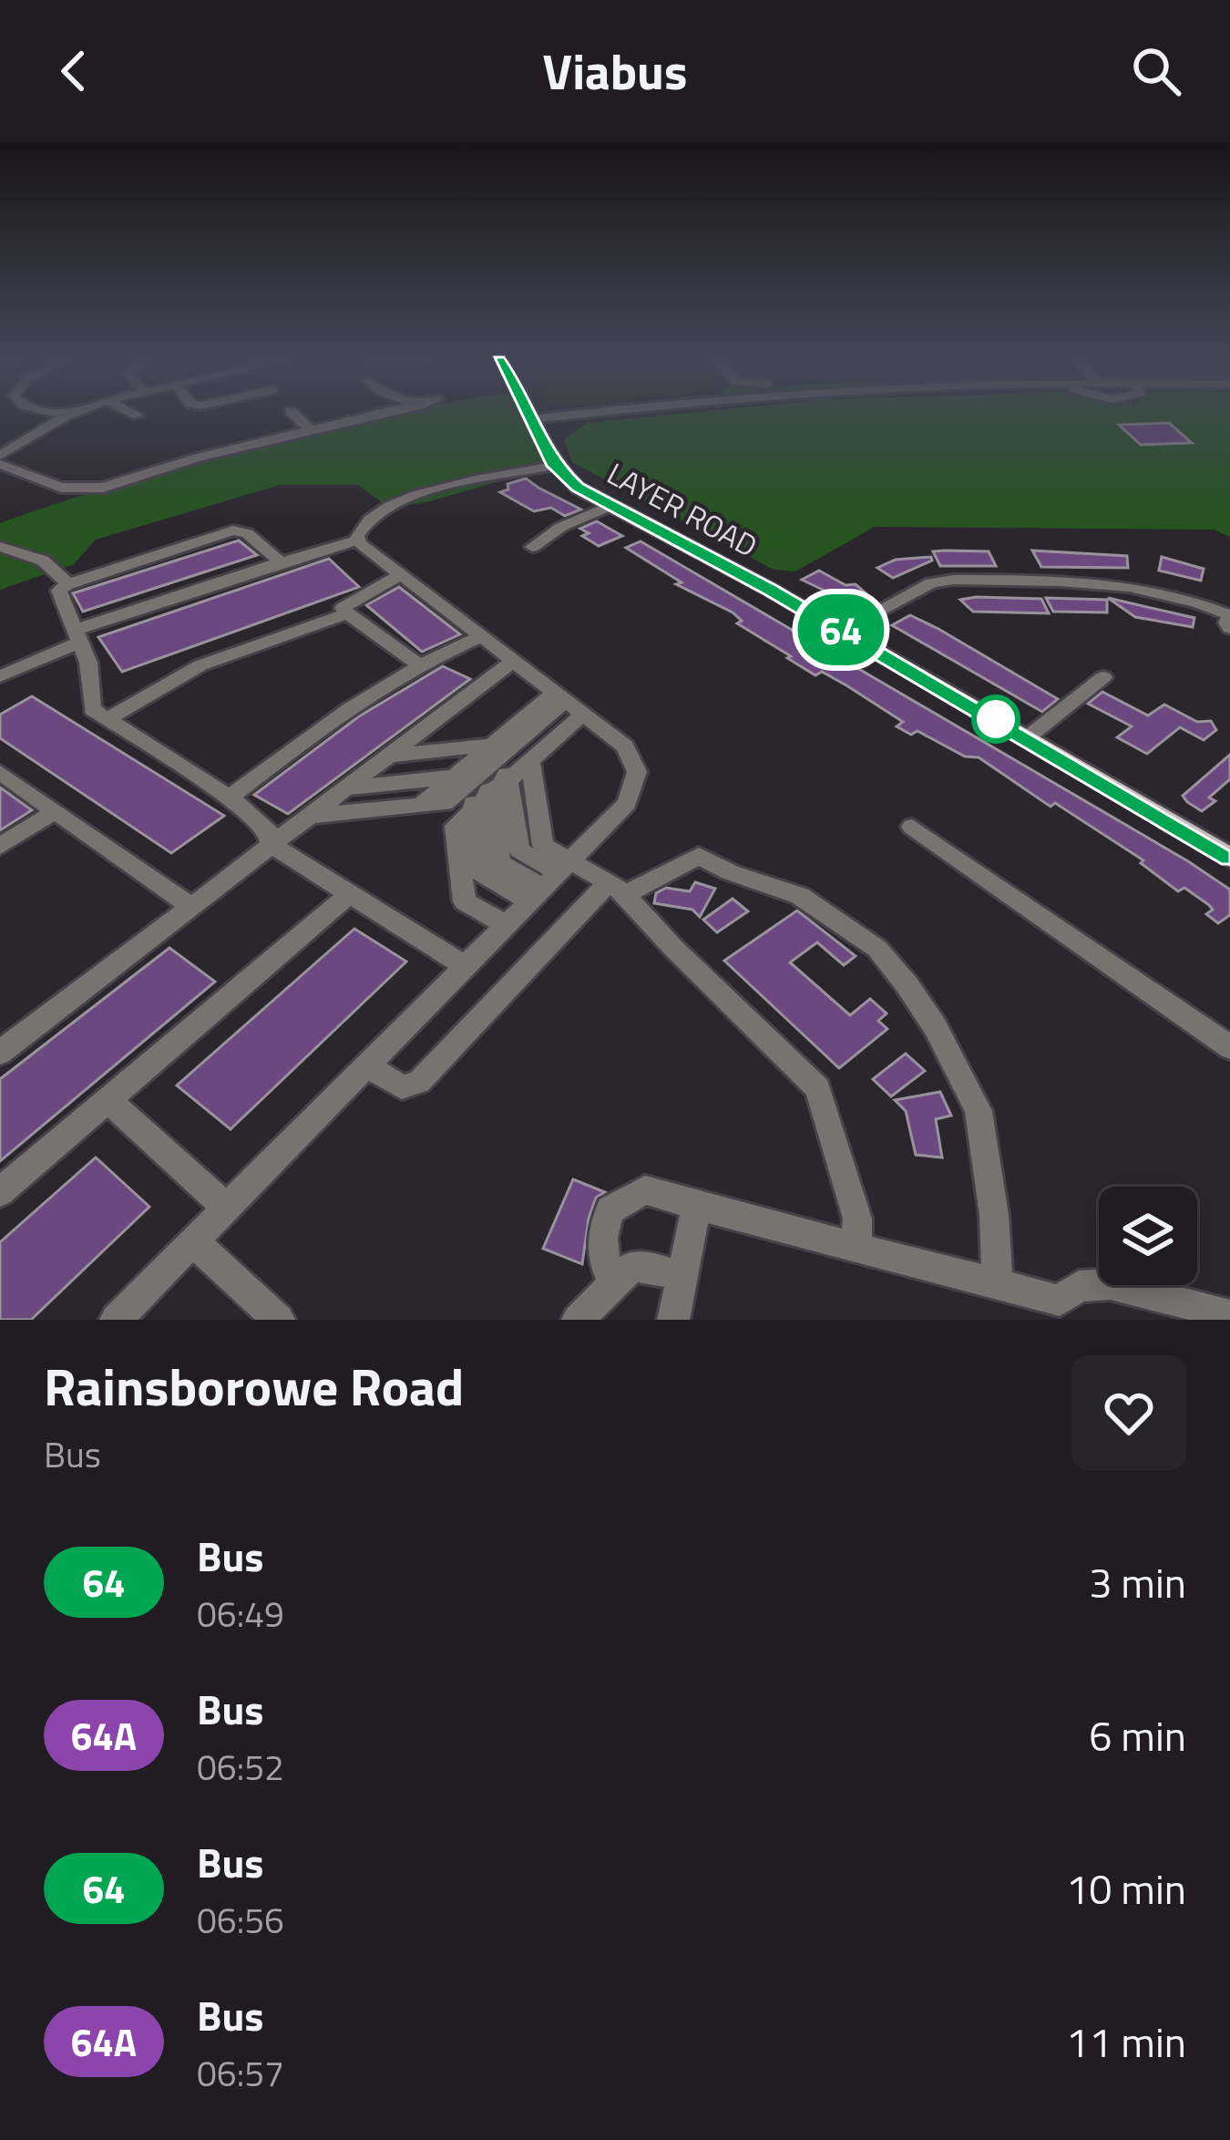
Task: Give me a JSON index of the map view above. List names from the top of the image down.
{
  "streets": {
    "main road": ["LAYER ROAD"]
  },
  "lines": ["bus line 64"],
  "page": {
    "header": "Viabus",
    "on_map": "64",
    "heading": ["Rainsborowe Road", "Bus"],
    "list": [
      {
        "mark": "64",
        "name": "Bus",
        "note": "06:49",
        "value": "3 min"
      },
      {
        "mark": "64A",
        "name": "Bus",
        "note": "06:52",
        "value": "6 min"
      },
      {
        "mark": "64",
        "name": "Bus",
        "note": "06:56",
        "value": "10 min"
      },
      {
        "mark": "64A",
        "name": "Bus",
        "note": "06:57",
        "value": "11 min"
      }
    ]
  }
}
